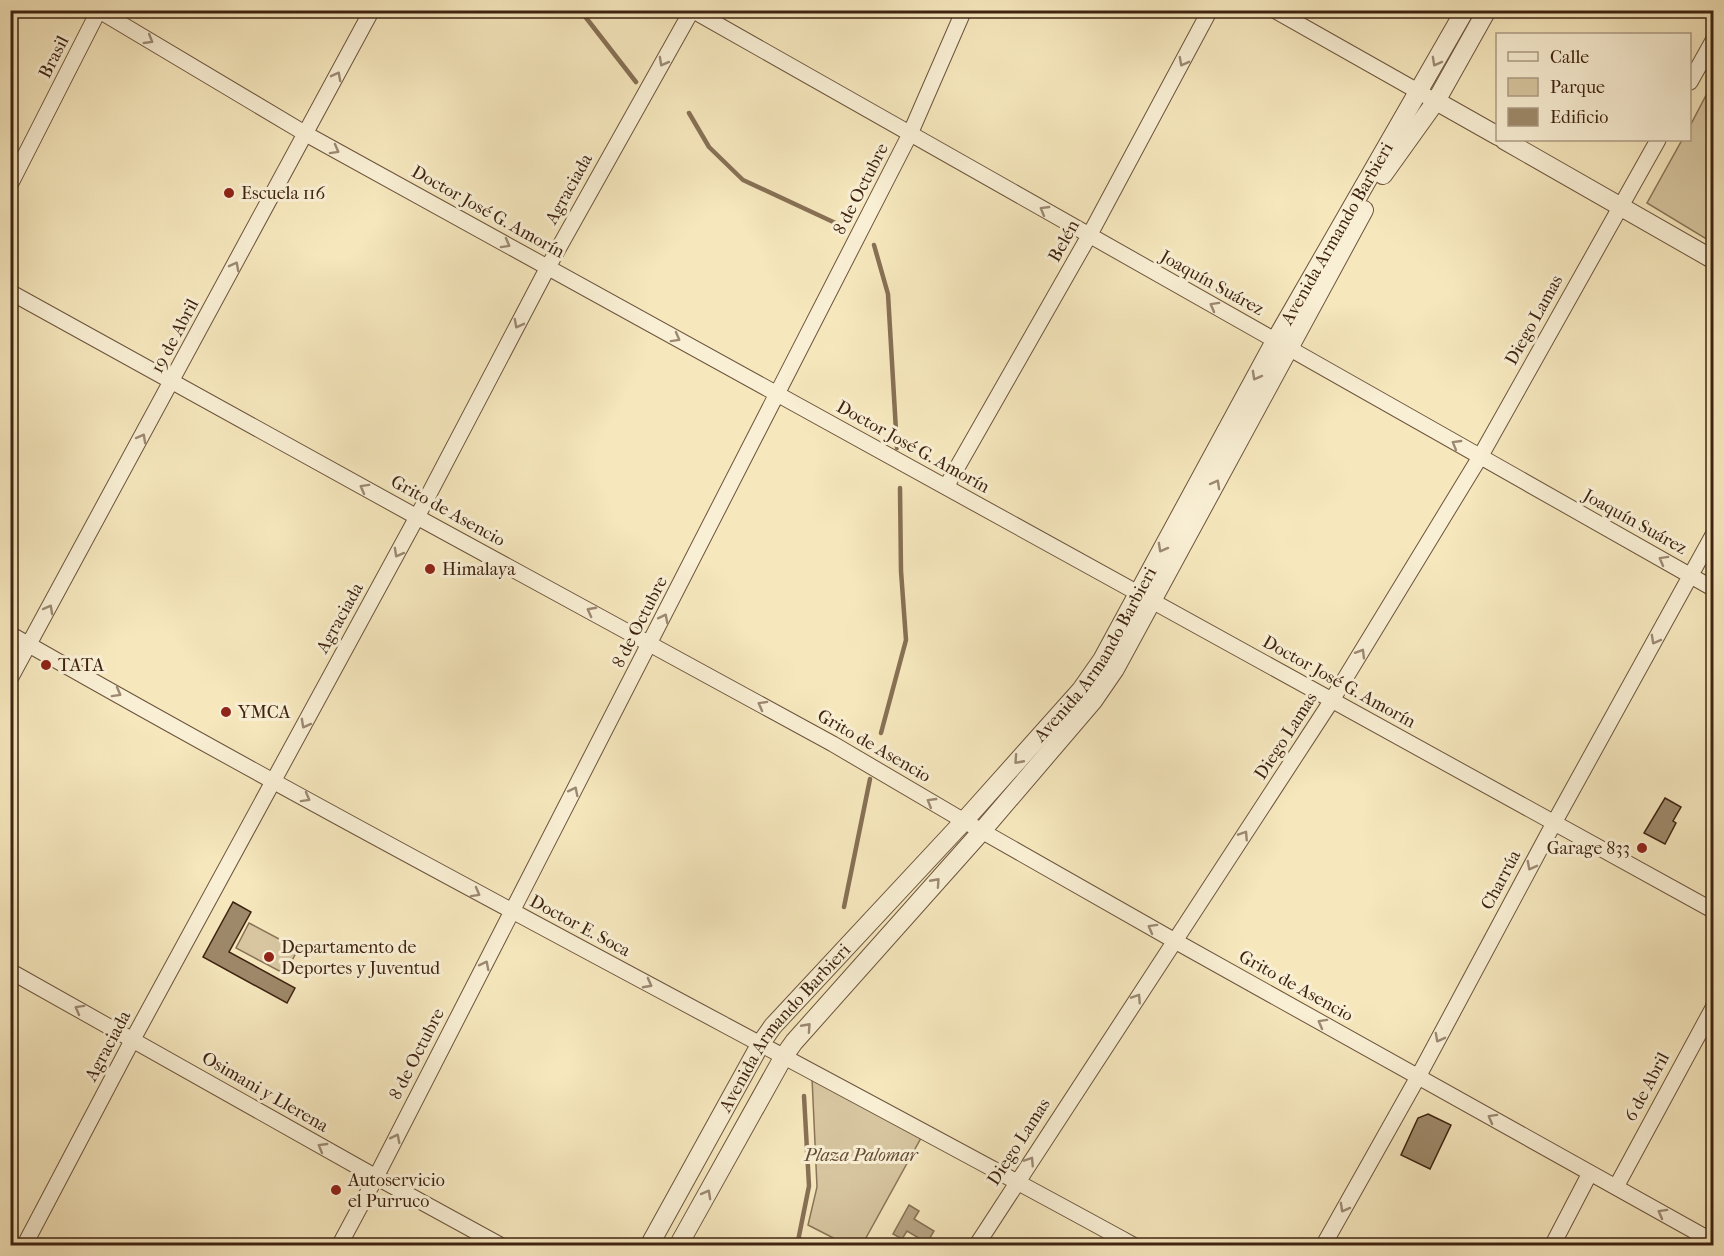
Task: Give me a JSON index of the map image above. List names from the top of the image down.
{
  "streets": {
    "street": [
      "Brasil",
      "Agraciada",
      "8 de Octubre",
      "Doctor José G. Amorín",
      "Avenida Armando Barbieri",
      "Belén",
      "Joaquín Suárez",
      "Diego Lamas",
      "19 de Abril",
      "Grito de Asencio",
      "Charrúa",
      "Doctor E. Soca",
      "6 de Abril",
      "Osimani y Llerena"
    ]
  },
  "crossings": [
    ["Brasil", "Doctor José G. Amorín"],
    ["Agraciada", "Doctor José G. Amorín"],
    ["Agraciada", "Joaquín Suárez"],
    ["Agraciada", "Grito de Asencio"],
    ["Agraciada", "Doctor E. Soca"],
    ["Agraciada", "Osimani y Llerena"],
    ["8 de Octubre", "Doctor José G. Amorín"],
    ["8 de Octubre", "Joaquín Suárez"],
    ["8 de Octubre", "Grito de Asencio"],
    ["8 de Octubre", "Doctor E. Soca"],
    ["8 de Octubre", "Osimani y Llerena"],
    ["Doctor José G. Amorín", "Avenida Armando Barbieri"],
    ["Doctor José G. Amorín", "Belén"],
    ["Doctor José G. Amorín", "Diego Lamas"],
    ["Doctor José G. Amorín", "19 de Abril"],
    ["Doctor José G. Amorín", "Charrúa"],
    ["Avenida Armando Barbieri", "Joaquín Suárez"],
    ["Avenida Armando Barbieri", "Grito de Asencio"],
    ["Avenida Armando Barbieri", "Doctor E. Soca"],
    ["Belén", "Joaquín Suárez"],
    ["Joaquín Suárez", "Diego Lamas"],
    ["Joaquín Suárez", "Charrúa"],
    ["Diego Lamas", "Grito de Asencio"],
    ["Diego Lamas", "Doctor E. Soca"],
    ["19 de Abril", "Grito de Asencio"],
    ["19 de Abril", "Doctor E. Soca"],
    ["Grito de Asencio", "Charrúa"],
    ["Grito de Asencio", "6 de Abril"]
  ],
  "one_way": [
    "Agraciada",
    "8 de Octubre",
    "Doctor José G. Amorín",
    "Belén",
    "Joaquín Suárez",
    "Diego Lamas",
    "19 de Abril",
    "Grito de Asencio",
    "Charrúa",
    "Doctor E. Soca",
    "Osimani y Llerena"
  ],
  "parks": ["Plaza Palomar"],
  "places": [
    "Escuela 116",
    "Himalaya",
    "TATA",
    "YMCA",
    "Garage 833",
    "Departamento de Deportes y Juventud",
    "Autoservicio el Purruco"
  ],
  "legend": ["Calle", "Parque", "Edificio"]
}
